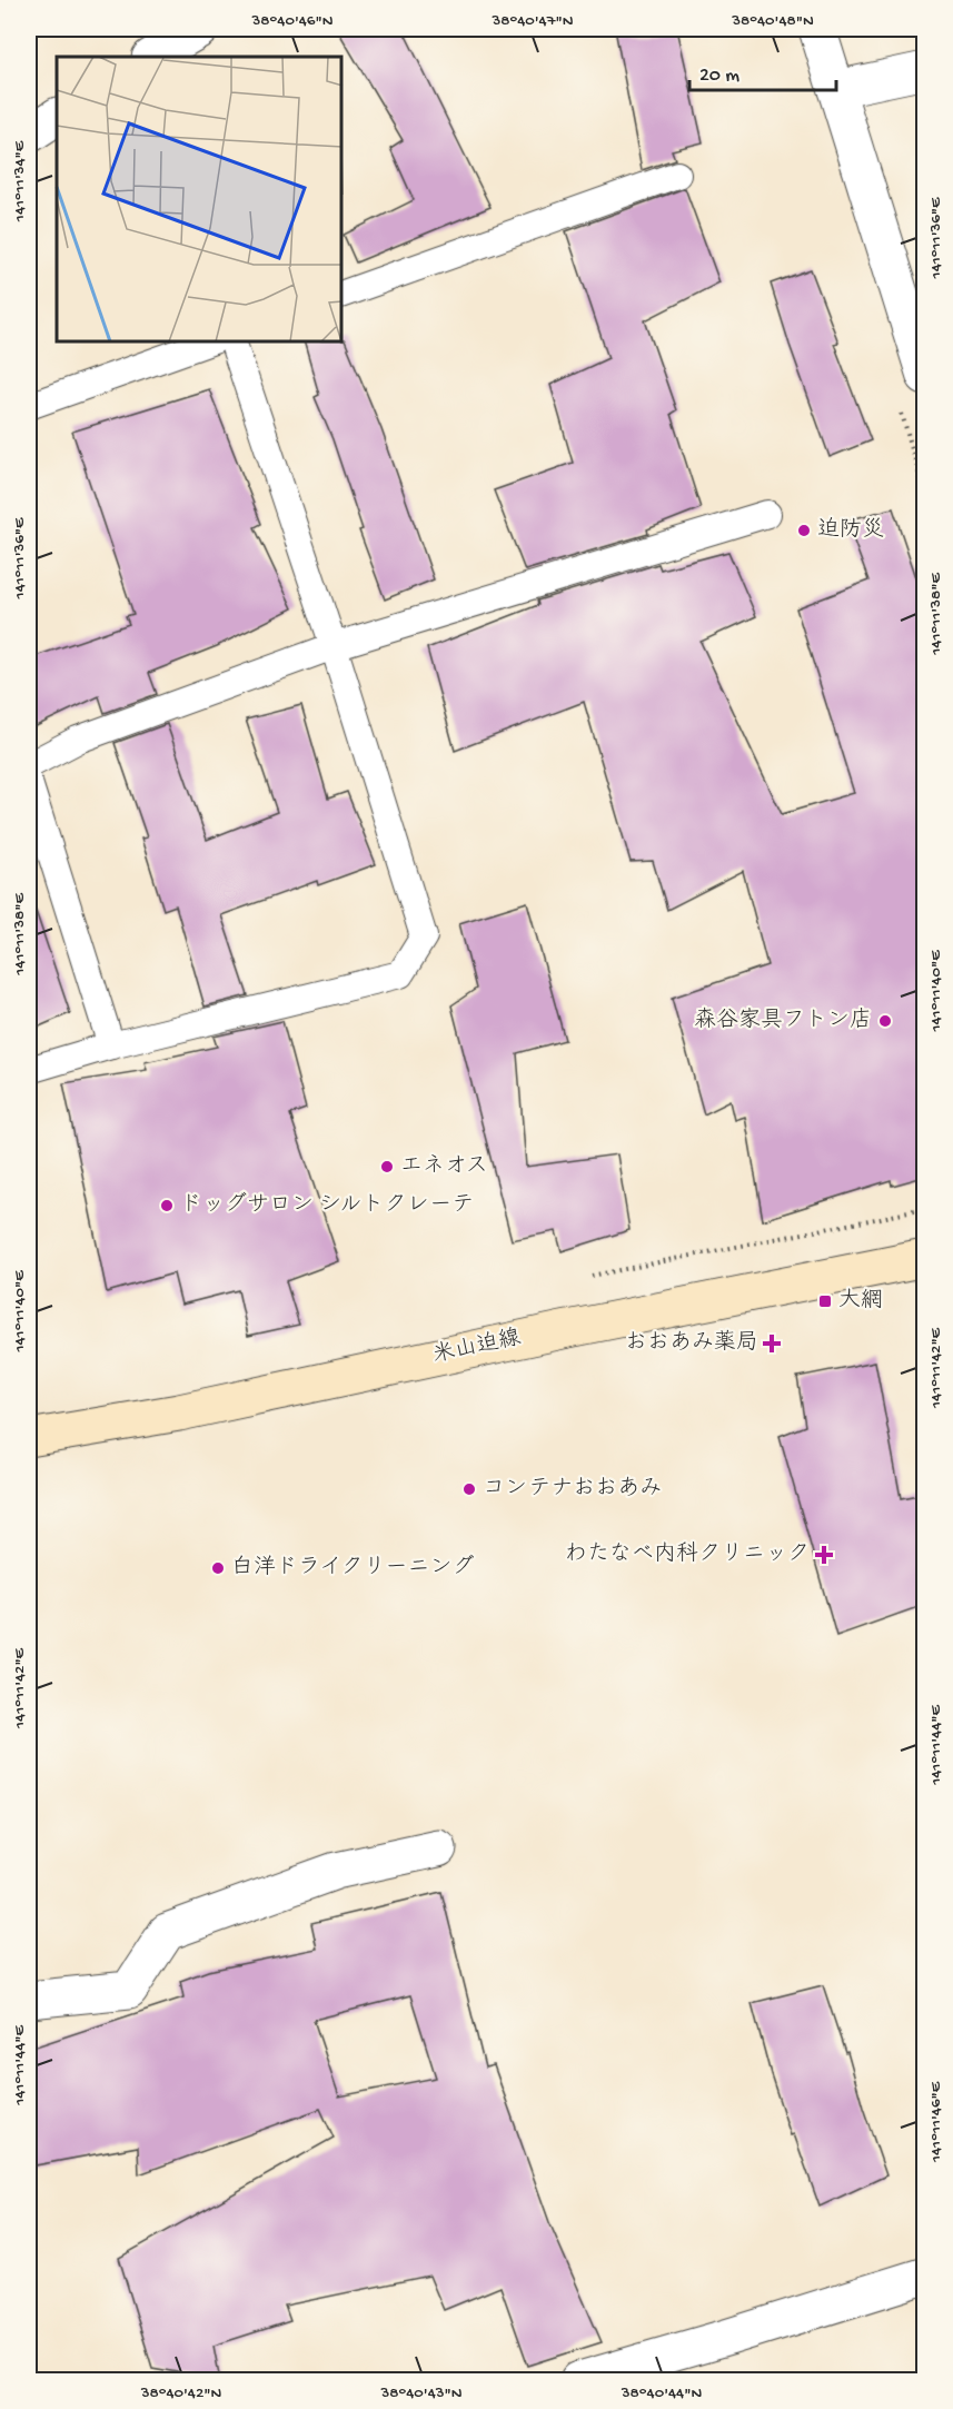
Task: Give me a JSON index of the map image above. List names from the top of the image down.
{
  "streets": {
    "main road": ["米山迫線"]
  },
  "places": {
    "other": [
      "迫防災",
      "森谷家具フトン店",
      "エネオス",
      "ドッグサロン シルトクレーテ",
      "コンテナおおあみ",
      "白洋ドライクリーニング"
    ],
    "transit": ["大網"],
    "health": ["おおあみ薬局", "わたなべ内科クリニック"]
  },
  "scale_bar": "20 m",
  "coordinates": [
    "38°40'46\"N",
    "38°40'47\"N",
    "38°40'48\"N",
    "141°11'34\"E",
    "141°11'36\"E",
    "141°11'38\"E",
    "141°11'40\"E",
    "141°11'42\"E",
    "141°11'44\"E",
    "141°11'46\"E",
    "38°40'42\"N",
    "38°40'43\"N",
    "38°40'44\"N"
  ]
}
